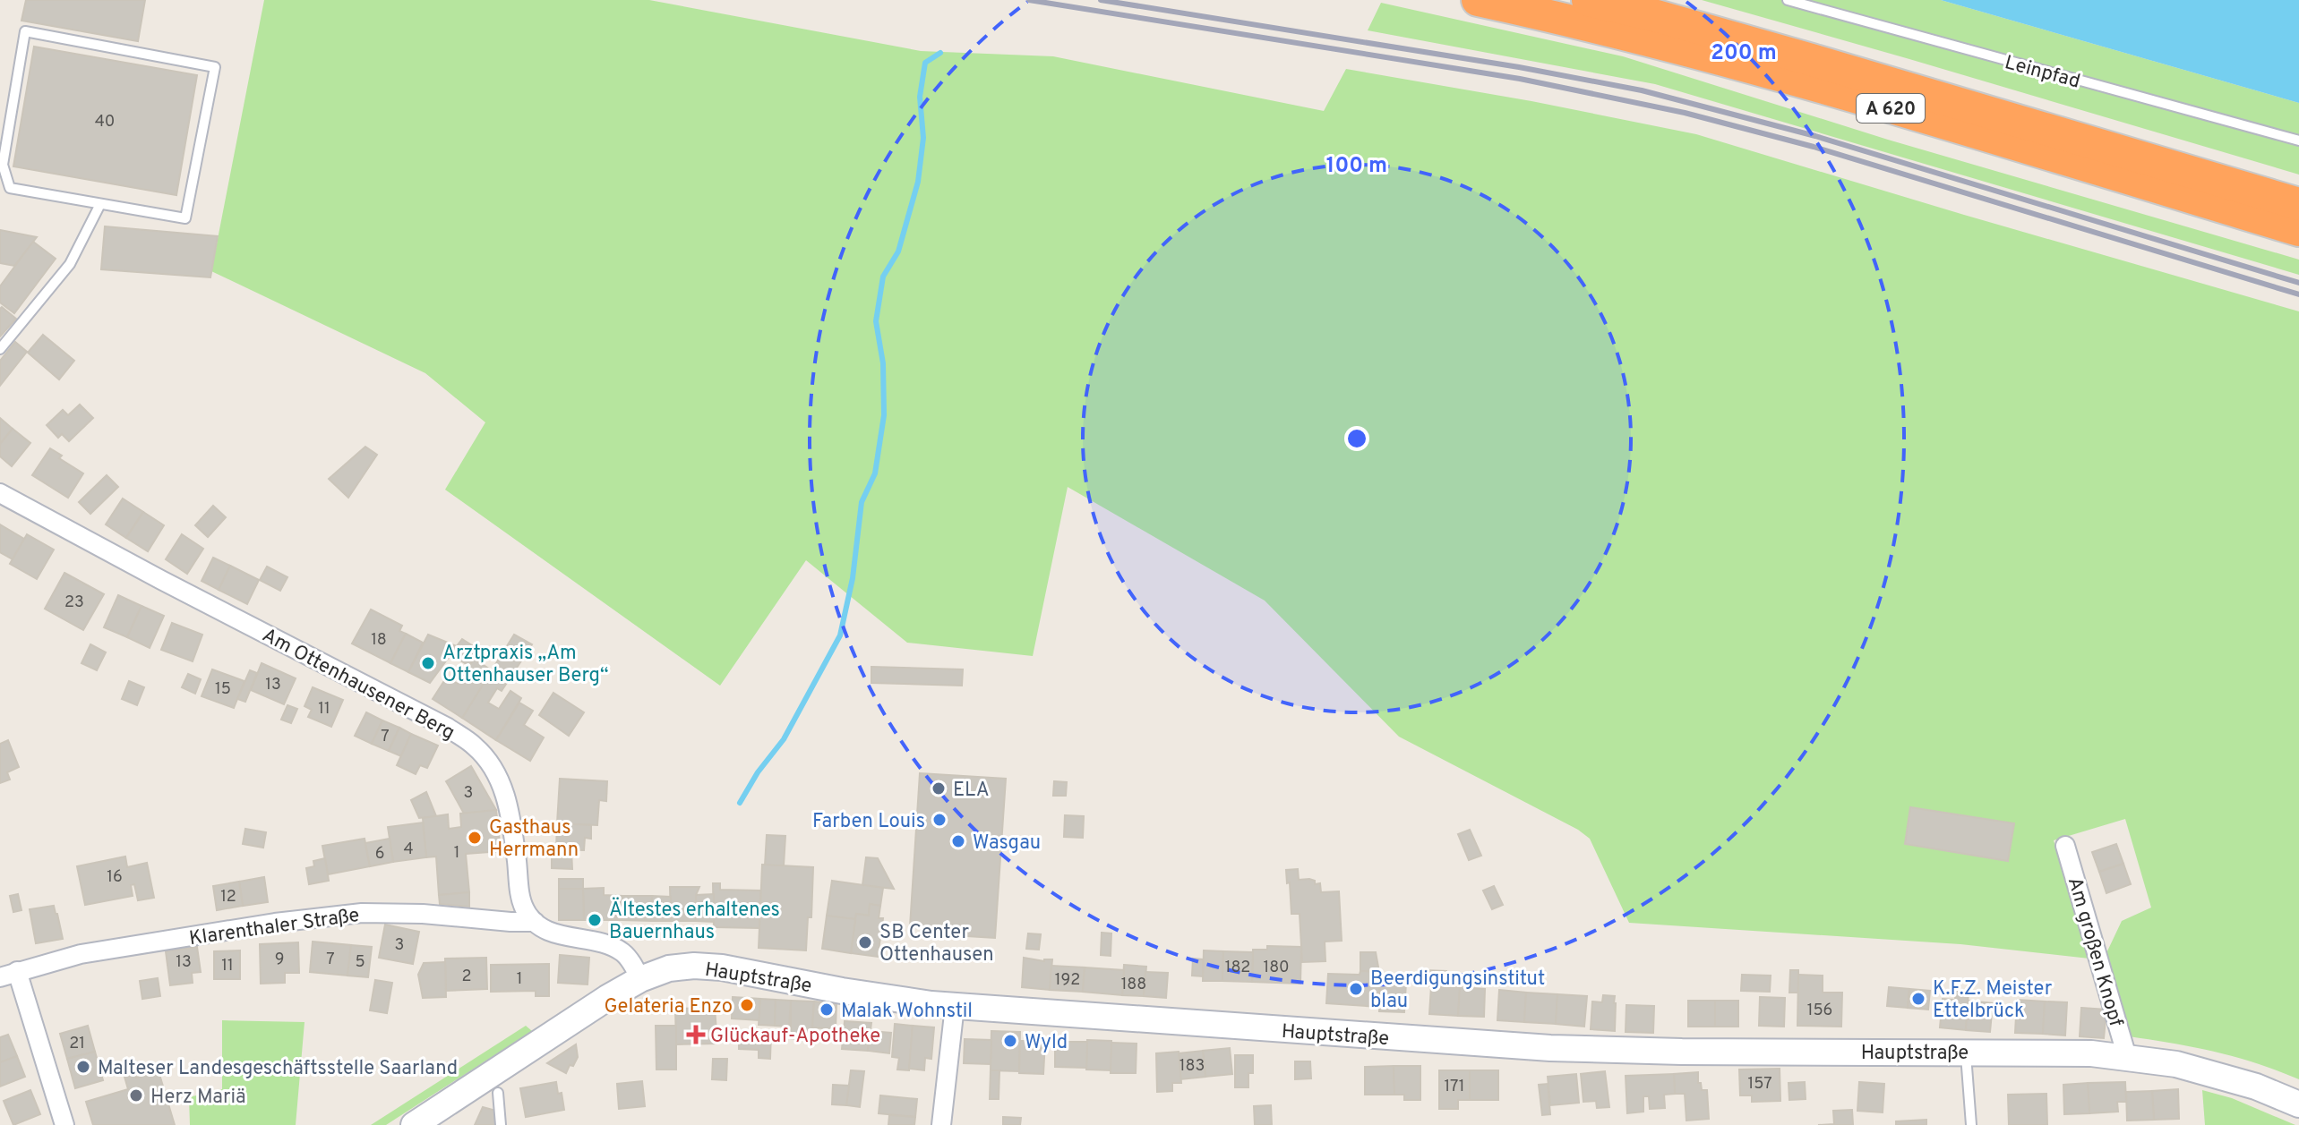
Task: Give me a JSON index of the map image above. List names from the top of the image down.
{
  "streets": {
    "highway": ["A 620"],
    "main road": ["Hauptstraße"],
    "street": ["Am Ottenhausener Berg", "Klarenthaler Straße", "Am großen Knopf"],
    "lane": ["Leinpfad"]
  },
  "crossings": [
    ["Am Ottenhausener Berg", "Klarenthaler Straße"],
    ["Am großen Knopf", "Hauptstraße"]
  ],
  "places": {
    "other": [
      "Arztpraxis „Am Ottenhauser Berg“",
      "ELA",
      "Farben Louis",
      "Gasthaus Herrmann",
      "Wasgau",
      "Ältestes erhaltenes Bauernhaus",
      "SB Center Ottenhausen",
      "Beerdigungsinstitut blau",
      "K.F.Z. Meister Ettelbrück",
      "Gelateria Enzo",
      "Malak Wohnstil",
      "Wyld",
      "Malteser Landesgeschäftsstelle Saarland",
      "Herz Mariä"
    ],
    "health": ["Glückauf-Apotheke"]
  },
  "house_numbers": [
    "40",
    "23",
    "18",
    "13",
    "15",
    "11",
    "7",
    "3",
    "4",
    "1",
    "6",
    "16",
    "12",
    "3",
    "9",
    "7",
    "13",
    "5",
    "11",
    "182",
    "180",
    "2",
    "1",
    "192",
    "188",
    "156",
    "21",
    "183",
    "157",
    "171"
  ],
  "rings": ["200 m", "100 m"]
}
